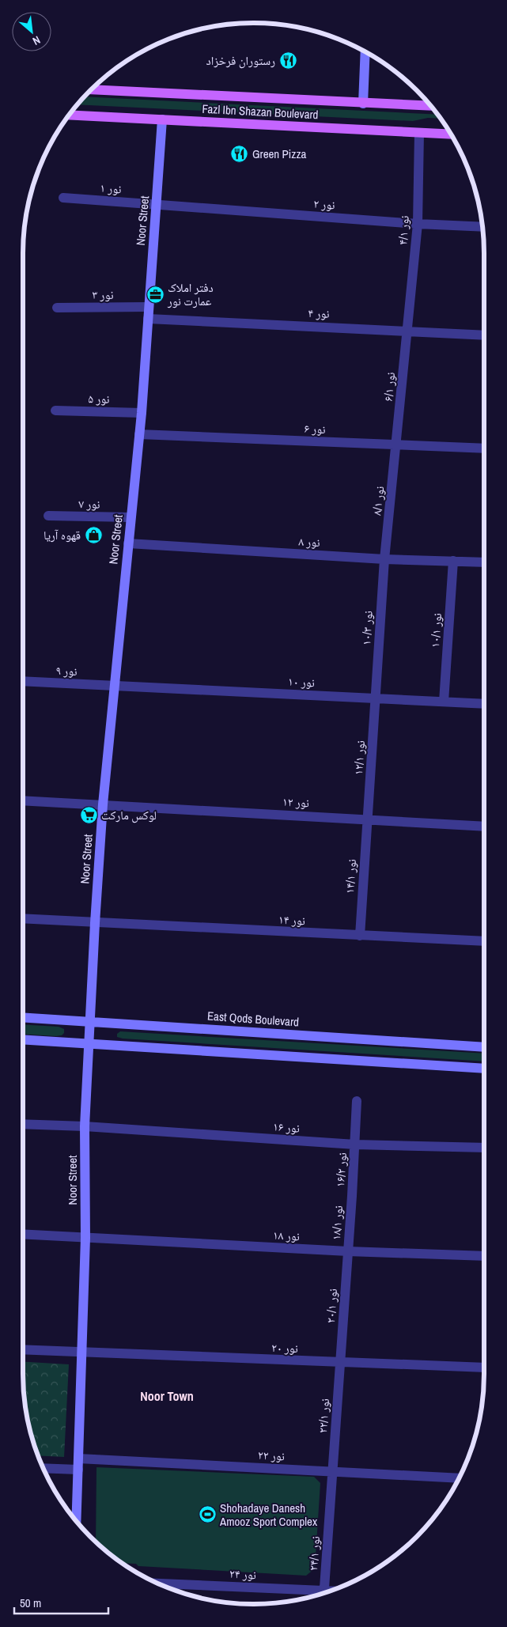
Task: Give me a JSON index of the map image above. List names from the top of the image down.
{
  "streets": {
    "main road": ["Fazl Ibn Shazan Boulevard", "Noor Street", "East Qods Boulevard"],
    "street": [
      "نور ۱",
      "نور ۲",
      "نور ۴/۱",
      "نور ۳",
      "نور ۴",
      "نور ۶/۱",
      "نور ۵",
      "نور ۶",
      "نور ۸/۱",
      "نور ۷",
      "نور ۸",
      "نور ۱۰/۳",
      "نور ۱۰/۱",
      "نور ۹",
      "نور ۱۰",
      "نور ۱۲/۱",
      "نور ۱۲",
      "نور ۱۴/۱",
      "نور ۱۴",
      "نور ۱۶",
      "نور ۱۶/۲",
      "نور ۱۸/۱",
      "نور ۱۸",
      "نور ۲۰/۱",
      "نور ۲۰",
      "نور ۲۲/۱",
      "نور ۲۲",
      "نور ۲۴/۱",
      "نور ۲۴"
    ]
  },
  "crossings": [
    ["Fazl Ibn Shazan Boulevard", "Noor Street"],
    ["Fazl Ibn Shazan Boulevard", "نور ۴/۱"],
    ["نور ۱", "نور ۲"],
    ["نور ۱", "Noor Street"],
    ["نور ۲", "Noor Street"],
    ["نور ۲", "نور ۴/۱"],
    ["Noor Street", "نور ۳"],
    ["Noor Street", "نور ۴"],
    ["Noor Street", "نور ۵"],
    ["Noor Street", "نور ۶"],
    ["Noor Street", "نور ۷"],
    ["Noor Street", "نور ۸"],
    ["Noor Street", "نور ۹"],
    ["Noor Street", "نور ۱۰"],
    ["Noor Street", "نور ۱۲"],
    ["Noor Street", "نور ۱۴"],
    ["Noor Street", "East Qods Boulevard"],
    ["Noor Street", "نور ۱۶"],
    ["Noor Street", "نور ۱۸"],
    ["Noor Street", "نور ۲۰"],
    ["Noor Street", "نور ۲۲"],
    ["نور ۴/۱", "نور ۴"],
    ["نور ۴/۱", "نور ۶/۱"],
    ["نور ۴", "نور ۶/۱"],
    ["نور ۶/۱", "نور ۶"],
    ["نور ۶/۱", "نور ۸/۱"],
    ["نور ۶", "نور ۸/۱"],
    ["نور ۸/۱", "نور ۸"],
    ["نور ۸/۱", "نور ۱۰/۳"],
    ["نور ۸", "نور ۱۰/۳"],
    ["نور ۸", "نور ۱۰/۱"],
    ["نور ۱۰/۳", "نور ۱۰"],
    ["نور ۱۰/۳", "نور ۱۲/۱"],
    ["نور ۱۰/۱", "نور ۱۰"],
    ["نور ۹", "نور ۱۰"],
    ["نور ۱۰", "نور ۱۲/۱"],
    ["نور ۱۲/۱", "نور ۱۲"],
    ["نور ۱۲/۱", "نور ۱۴/۱"],
    ["نور ۱۲", "نور ۱۴/۱"],
    ["نور ۱۴/۱", "نور ۱۴"],
    ["نور ۱۶", "نور ۱۶/۲"],
    ["نور ۱۶/۲", "نور ۱۸/۱"],
    ["نور ۱۸/۱", "نور ۱۸"],
    ["نور ۱۸/۱", "نور ۲۰/۱"],
    ["نور ۱۸", "نور ۲۰/۱"],
    ["نور ۲۰/۱", "نور ۲۰"],
    ["نور ۲۰/۱", "نور ۲۲/۱"],
    ["نور ۲۰", "نور ۲۲/۱"],
    ["نور ۲۲/۱", "نور ۲۲"],
    ["نور ۲۲/۱", "نور ۲۴/۱"],
    ["نور ۲۲", "نور ۲۴/۱"]
  ],
  "districts": ["Noor Town"],
  "places": {
    "restaurant": ["رستوران فرخزاد", "Green Pizza"],
    "office": ["دفتر املاک عمارت نور"],
    "shop": ["قهوه آریا"],
    "supermarket": ["لوکس مارکت"],
    "sports": ["Shohadaye Danesh Amooz Sport Complex"]
  },
  "scale_bar": "50 m",
  "north": "bottom right"
}
